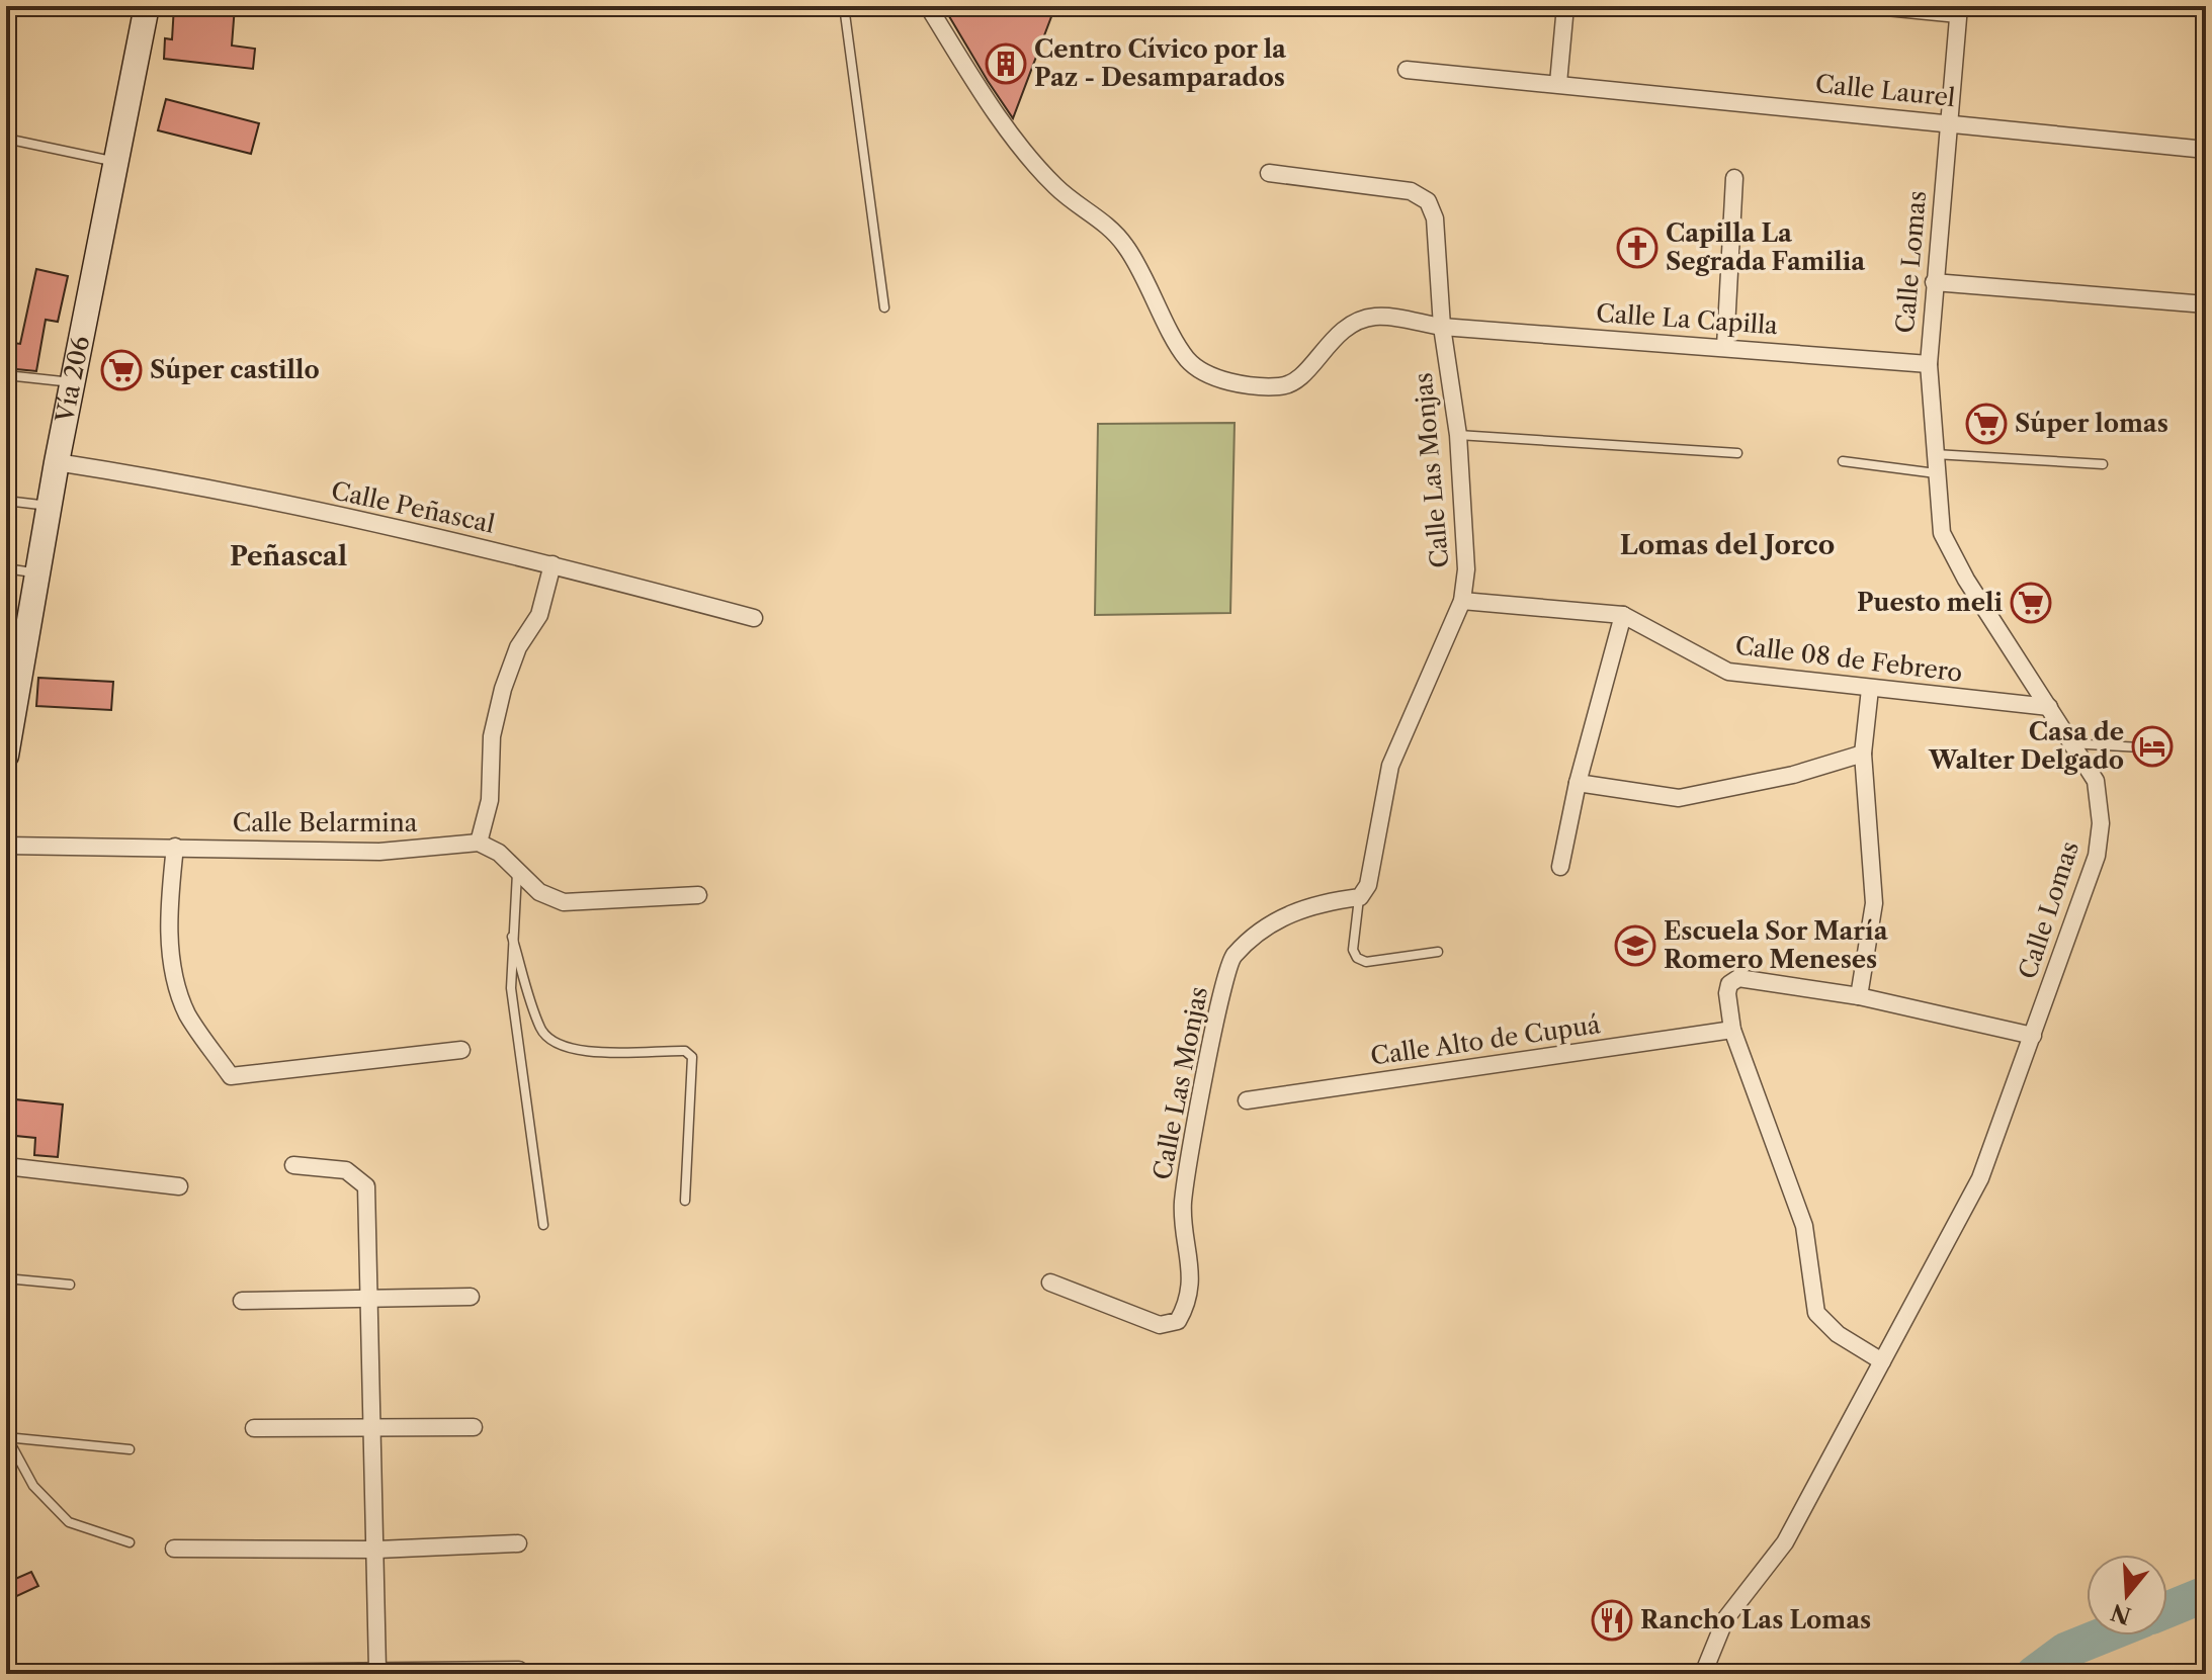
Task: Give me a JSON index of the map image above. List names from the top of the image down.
{
  "streets": {
    "main road": ["Vía 206"],
    "street": [
      "Calle Laurel",
      "Calle Lomas",
      "Calle La Capilla",
      "Calle Las Monjas",
      "Calle Peñascal",
      "Calle 08 de Febrero",
      "Calle Belarmina",
      "Calle Alto de Cupuá"
    ]
  },
  "crossings": [
    ["Calle Laurel", "Calle Lomas"],
    ["Calle Lomas", "Calle La Capilla"],
    ["Calle Lomas", "Calle 08 de Febrero"],
    ["Calle La Capilla", "Calle Las Monjas"],
    ["Vía 206", "Calle Peñascal"],
    ["Calle Las Monjas", "Calle 08 de Febrero"]
  ],
  "districts": ["Lomas del Jorco", "Peñascal"],
  "places": {
    "building": ["Centro Cívico por la Paz - Desamparados"],
    "church": ["Capilla La Segrada Familia"],
    "supermarket": ["Súper castillo", "Súper lomas", "Puesto meli"],
    "hotel": ["Casa de Walter Delgado"],
    "school or university": ["Escuela Sor María Romero Meneses"],
    "restaurant": ["Rancho Las Lomas"]
  },
  "north": "bottom"
}
